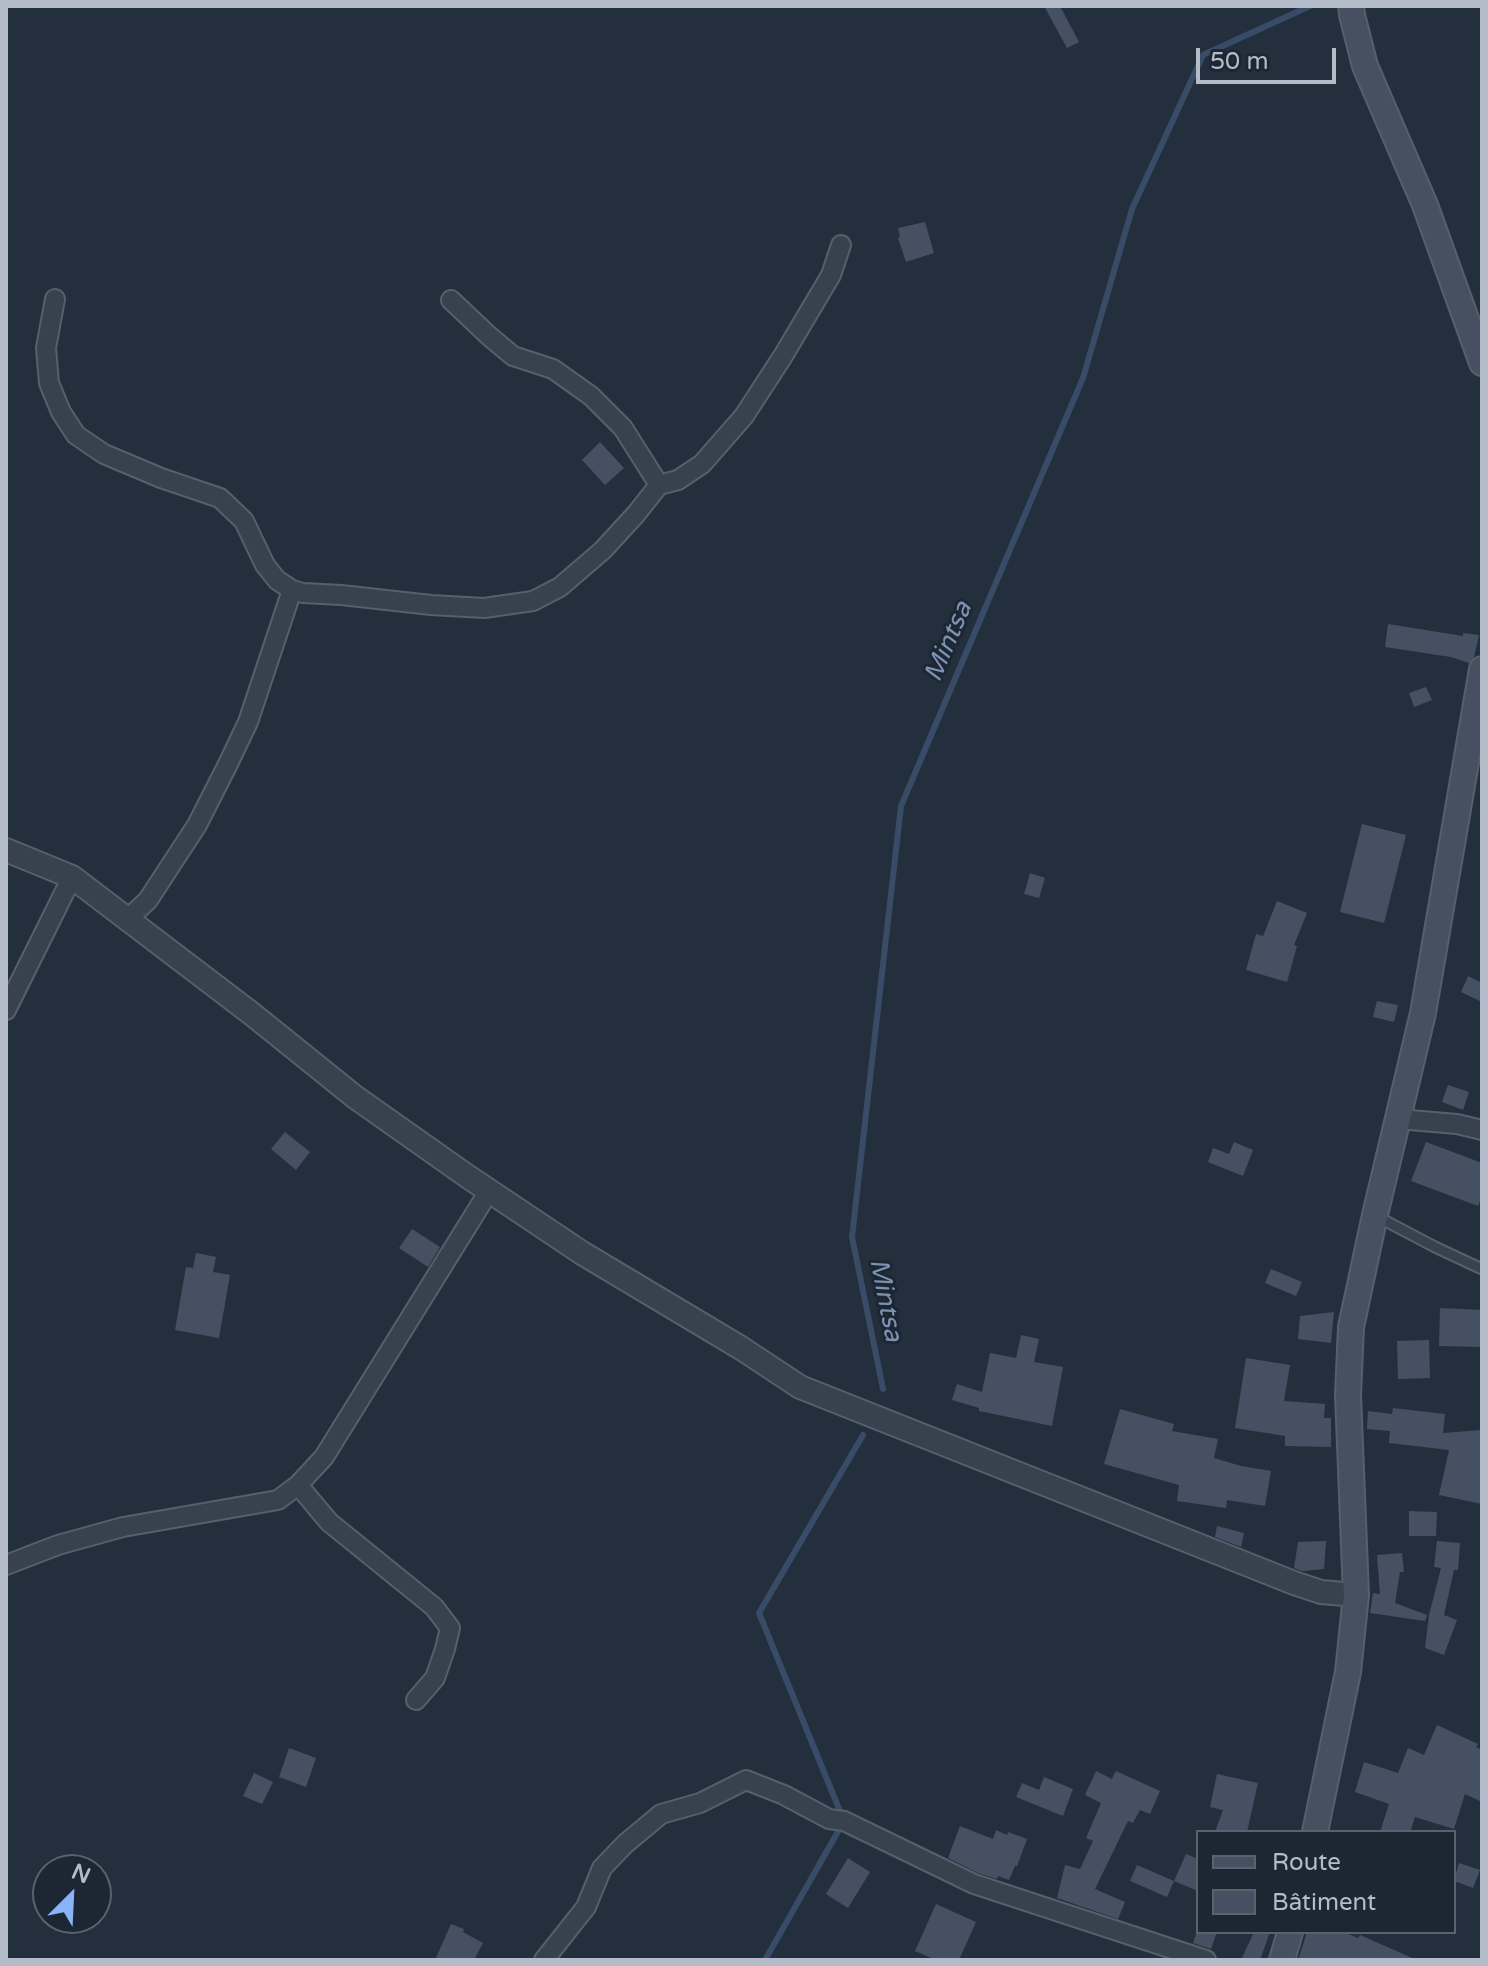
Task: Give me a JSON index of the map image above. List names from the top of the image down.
{
  "water": ["Mintsa"],
  "legend": ["Route", "Bâtiment"],
  "scale_bar": "50 m",
  "north": "top right"
}
